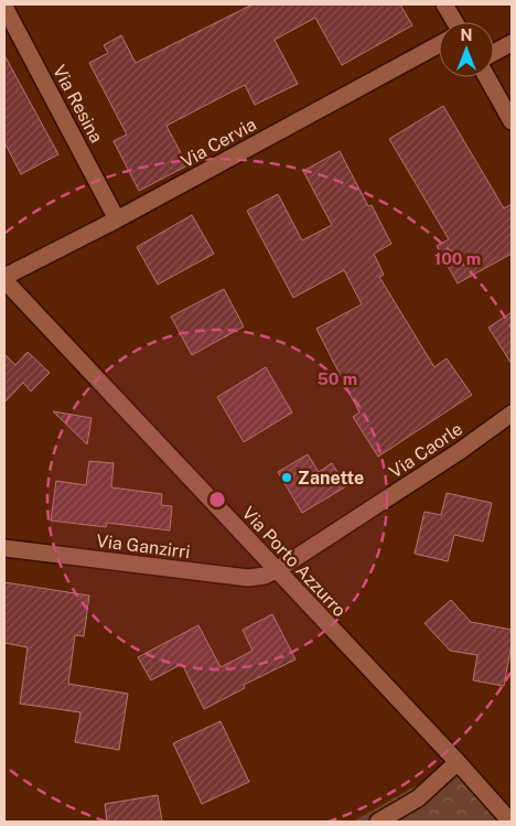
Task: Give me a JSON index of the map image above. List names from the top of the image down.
{
  "streets": {
    "street": [
      "Via Resina",
      "Via Cervia",
      "Via Caorle",
      "Via Ganzirri",
      "Via Porto Azzurro"
    ]
  },
  "crossings": [
    ["Via Resina", "Via Cervia"],
    ["Via Cervia", "Via Porto Azzurro"],
    ["Via Caorle", "Via Ganzirri"],
    ["Via Caorle", "Via Porto Azzurro"],
    ["Via Ganzirri", "Via Porto Azzurro"]
  ],
  "places": ["Zanette"],
  "north": "top",
  "rings": ["100 m", "50 m"]
}
